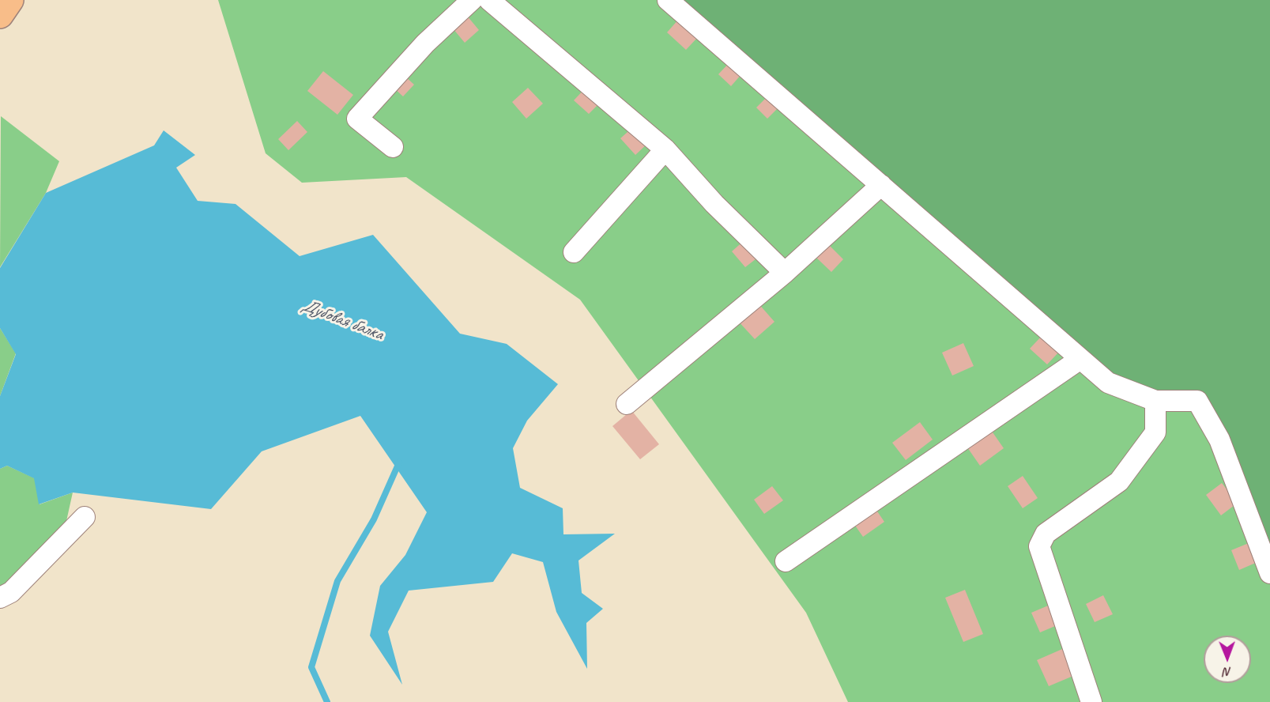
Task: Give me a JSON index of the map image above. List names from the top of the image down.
{
  "water": ["Дубовая балка"],
  "north": "bottom"
}
